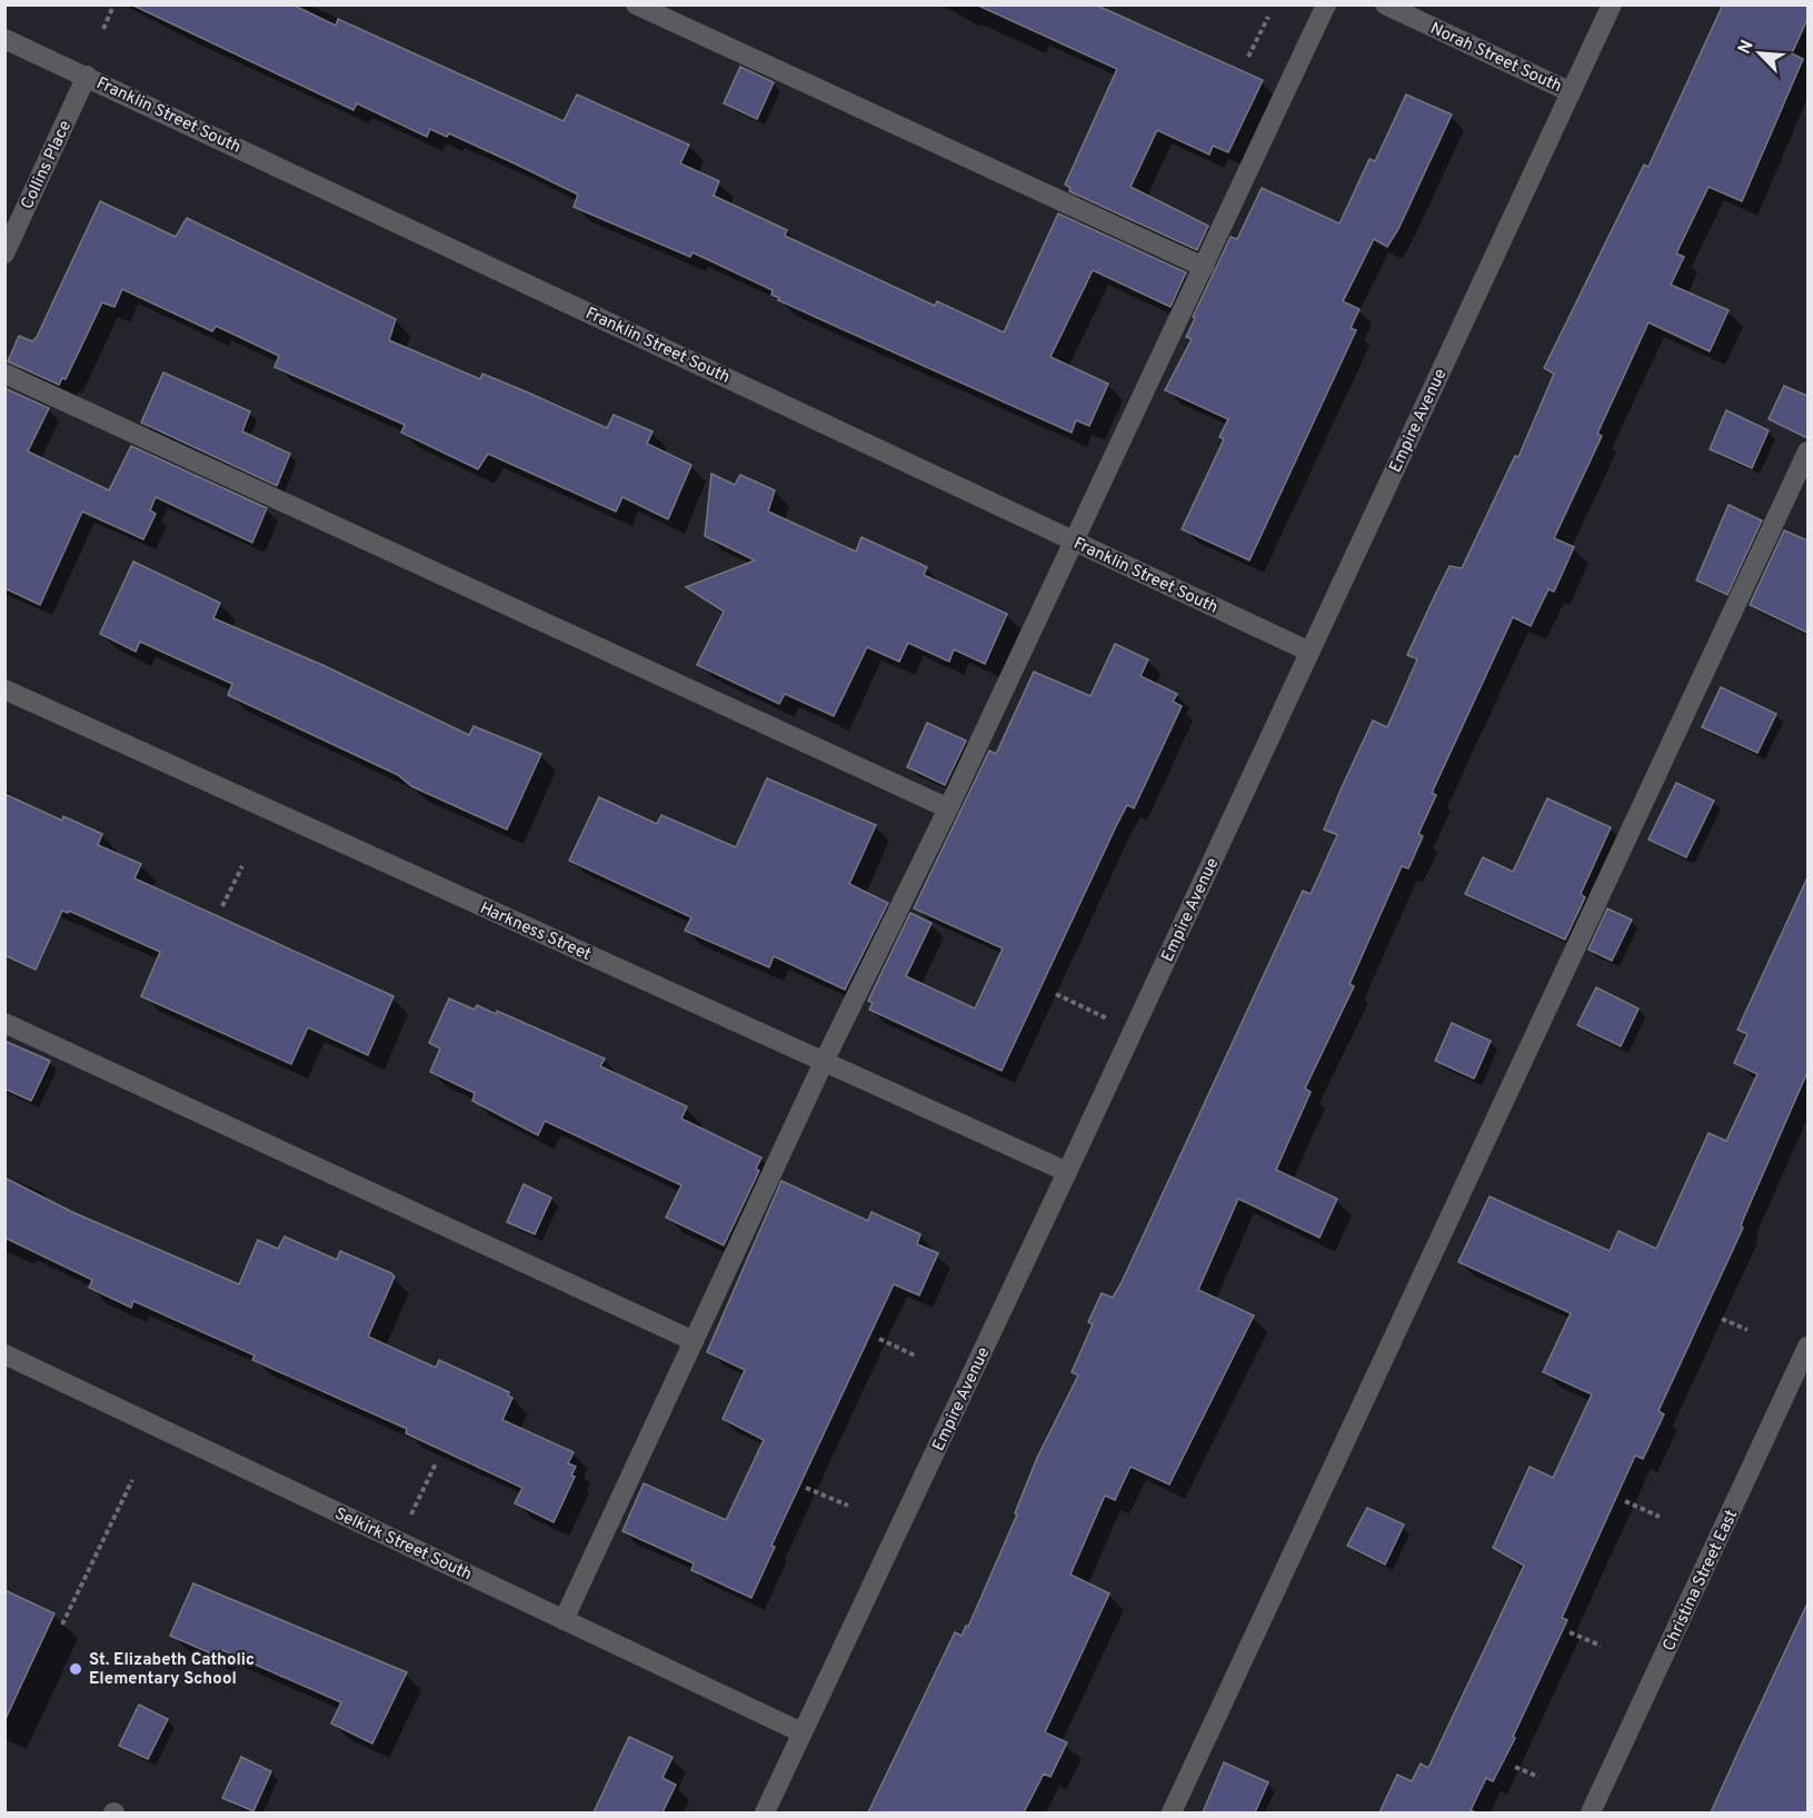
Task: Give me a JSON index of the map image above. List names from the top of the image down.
{
  "streets": {
    "street": [
      "Norah Street South",
      "Franklin Street South",
      "Collins Place",
      "Empire Avenue",
      "Harkness Street",
      "Selkirk Street South",
      "Christina Street East"
    ]
  },
  "crossings": [
    ["Norah Street South", "Empire Avenue"],
    ["Franklin Street South", "Collins Place"],
    ["Franklin Street South", "Empire Avenue"],
    ["Empire Avenue", "Harkness Street"],
    ["Empire Avenue", "Selkirk Street South"]
  ],
  "places": ["St. Elizabeth Catholic Elementary School"],
  "north": "top left"
}
